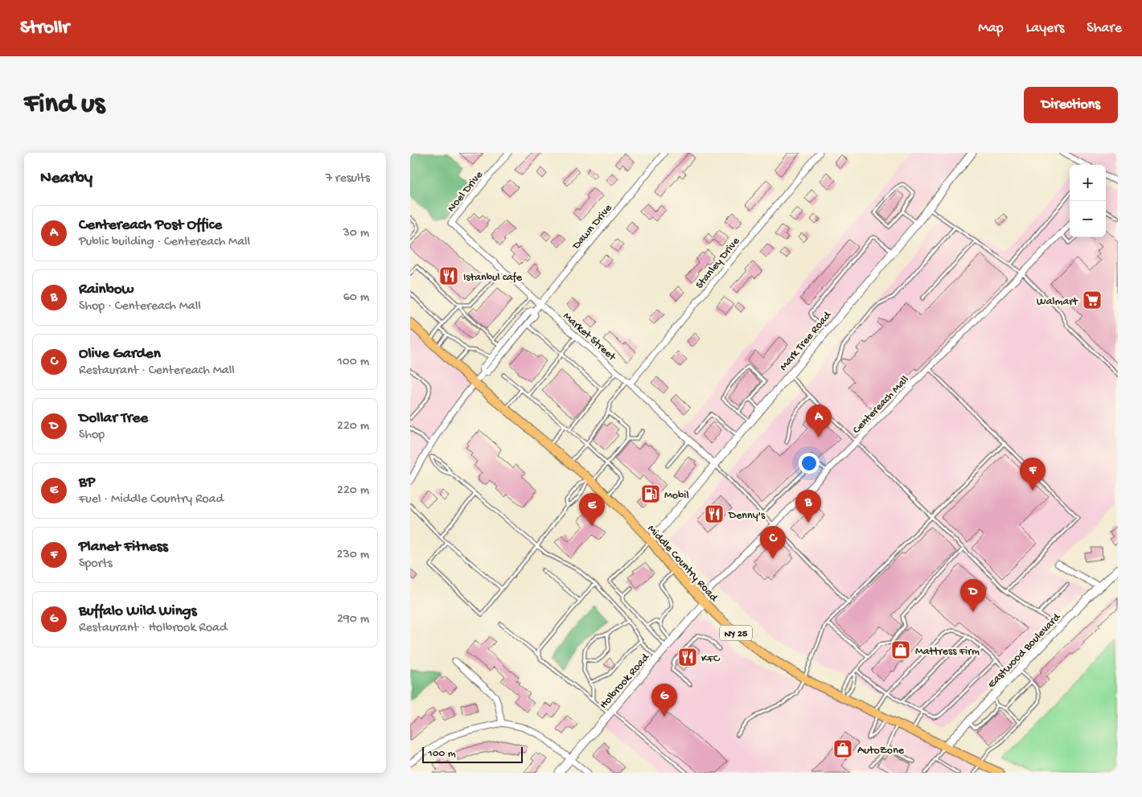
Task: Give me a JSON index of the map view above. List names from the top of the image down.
{
  "streets": {
    "main road": ["Middle Country Road", "NY 25"],
    "street": [
      "Noel Drive",
      "Dawn Drive",
      "Stanley Drive",
      "Market Street",
      "Mark Tree Road",
      "Centereach Mall",
      "Eastwood Boulevard",
      "Holbrook Road"
    ]
  },
  "crossings": [
    ["Noel Drive", "Market Street"],
    ["Dawn Drive", "Market Street"],
    ["Dawn Drive", "Middle Country Road"],
    ["Stanley Drive", "Market Street"],
    ["Market Street", "Mark Tree Road"],
    ["Mark Tree Road", "Middle Country Road"],
    ["Centereach Mall", "Middle Country Road"],
    ["Centereach Mall", "Holbrook Road"],
    ["Middle Country Road", "Eastwood Boulevard"],
    ["Middle Country Road", "Holbrook Road"]
  ],
  "places": {
    "restaurant": ["Istanbul cafe", "Denny's", "KFC"],
    "supermarket": ["Walmart"],
    "fuel station": ["Mobil"],
    "shop": ["Mattress Firm", "AutoZone"]
  },
  "scale_bar": "100 m",
  "page": {
    "header": "Strollr",
    "nav": ["Map", "Layers", "Share"],
    "buttons": "Directions",
    "title": "Find us",
    "heading": ["Nearby", "7 results"],
    "map_buttons": ["+", "−"],
    "list": [
      {
        "mark": "A",
        "name": "Centereach Post Office",
        "note": "Public building · Centereach Mall",
        "value": "30 m"
      },
      {
        "mark": "B",
        "name": "Rainbow",
        "note": "Shop · Centereach Mall",
        "value": "60 m"
      },
      {
        "mark": "C",
        "name": "Olive Garden",
        "note": "Restaurant · Centereach Mall",
        "value": "100 m"
      },
      {
        "mark": "D",
        "name": "Dollar Tree",
        "note": "Shop",
        "value": "220 m"
      },
      {
        "mark": "E",
        "name": "BP",
        "note": "Fuel · Middle Country Road",
        "value": "220 m"
      },
      {
        "mark": "F",
        "name": "Planet Fitness",
        "note": "Sports",
        "value": "230 m"
      },
      {
        "mark": "G",
        "name": "Buffalo Wild Wings",
        "note": "Restaurant · Holbrook Road",
        "value": "290 m"
      }
    ],
    "pins": [
      "A",
      "F",
      "B",
      "E",
      "C",
      "D",
      "G"
    ],
    "scale": "100 m"
  }
}
